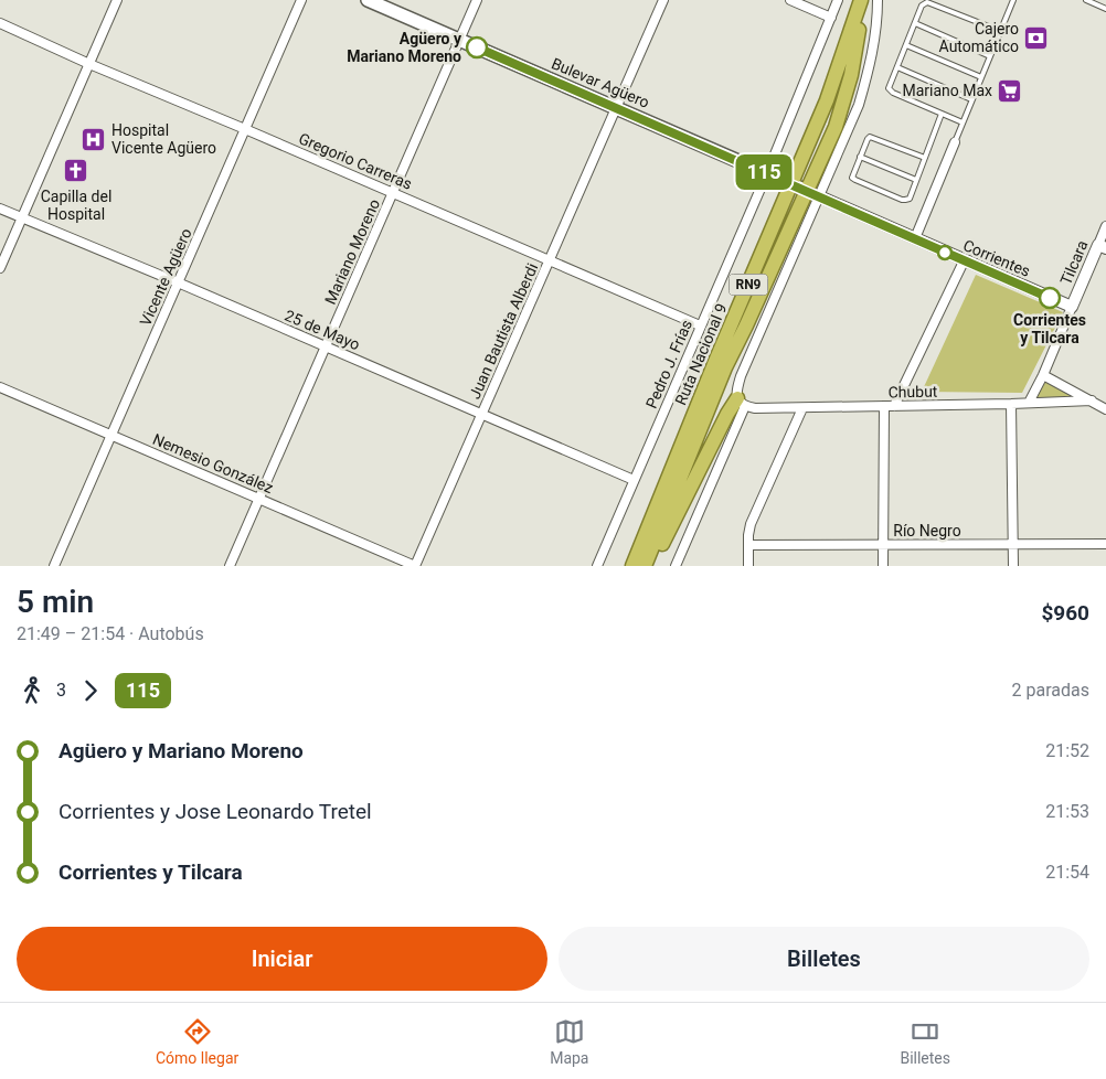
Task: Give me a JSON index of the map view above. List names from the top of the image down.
{
  "streets": {
    "highway": ["RN9", "Ruta Nacional 9"],
    "main road": ["Bulevar Agüero"],
    "street": [
      "Gregorio Carreras",
      "Mariano Moreno",
      "Corrientes",
      "Tilcara",
      "Vicente Agüero",
      "25 de Mayo",
      "Juan Bautista Alberdi",
      "Pedro J. Frías",
      "Chubut",
      "Nemesio González",
      "Río Negro"
    ]
  },
  "crossings": [
    ["Bulevar Agüero", "Mariano Moreno"],
    ["Bulevar Agüero", "Corrientes"],
    ["Bulevar Agüero", "Juan Bautista Alberdi"],
    ["Bulevar Agüero", "Ruta Nacional 9"],
    ["Bulevar Agüero", "Pedro J. Frías"],
    ["Gregorio Carreras", "Mariano Moreno"],
    ["Gregorio Carreras", "Vicente Agüero"],
    ["Gregorio Carreras", "Juan Bautista Alberdi"],
    ["Gregorio Carreras", "Pedro J. Frías"],
    ["Mariano Moreno", "25 de Mayo"],
    ["Mariano Moreno", "Nemesio González"],
    ["Corrientes", "Tilcara"],
    ["Corrientes", "Ruta Nacional 9"],
    ["Tilcara", "Chubut"],
    ["Vicente Agüero", "25 de Mayo"],
    ["Vicente Agüero", "Nemesio González"],
    ["25 de Mayo", "Juan Bautista Alberdi"],
    ["25 de Mayo", "Pedro J. Frías"],
    ["Juan Bautista Alberdi", "Nemesio González"]
  ],
  "places": {
    "bank": ["Cajero Automático"],
    "other": ["Agüero y Mariano Moreno", "Corrientes y Tilcara"],
    "supermarket": ["Mariano Max"],
    "hospital": ["Hospital Vicente Agüero"],
    "church": ["Capilla del Hospital"]
  },
  "lines": ["bus line 115"],
  "page": {
    "on_map": "115",
    "heading": ["5 min", "21:49 – 21:54 · Autobús", "$960"],
    "legs": ["3", "115", "2 paradas"],
    "list": [
      {
        "name": "Agüero y Mariano Moreno",
        "value": "21:52"
      },
      {
        "name": "Corrientes y Jose Leonardo Tretel",
        "value": "21:53"
      },
      {
        "name": "Corrientes y Tilcara",
        "value": "21:54"
      }
    ],
    "buttons": ["Iniciar", "Billetes"],
    "tabs": ["Cómo llegar", "Mapa", "Billetes"]
  }
}
